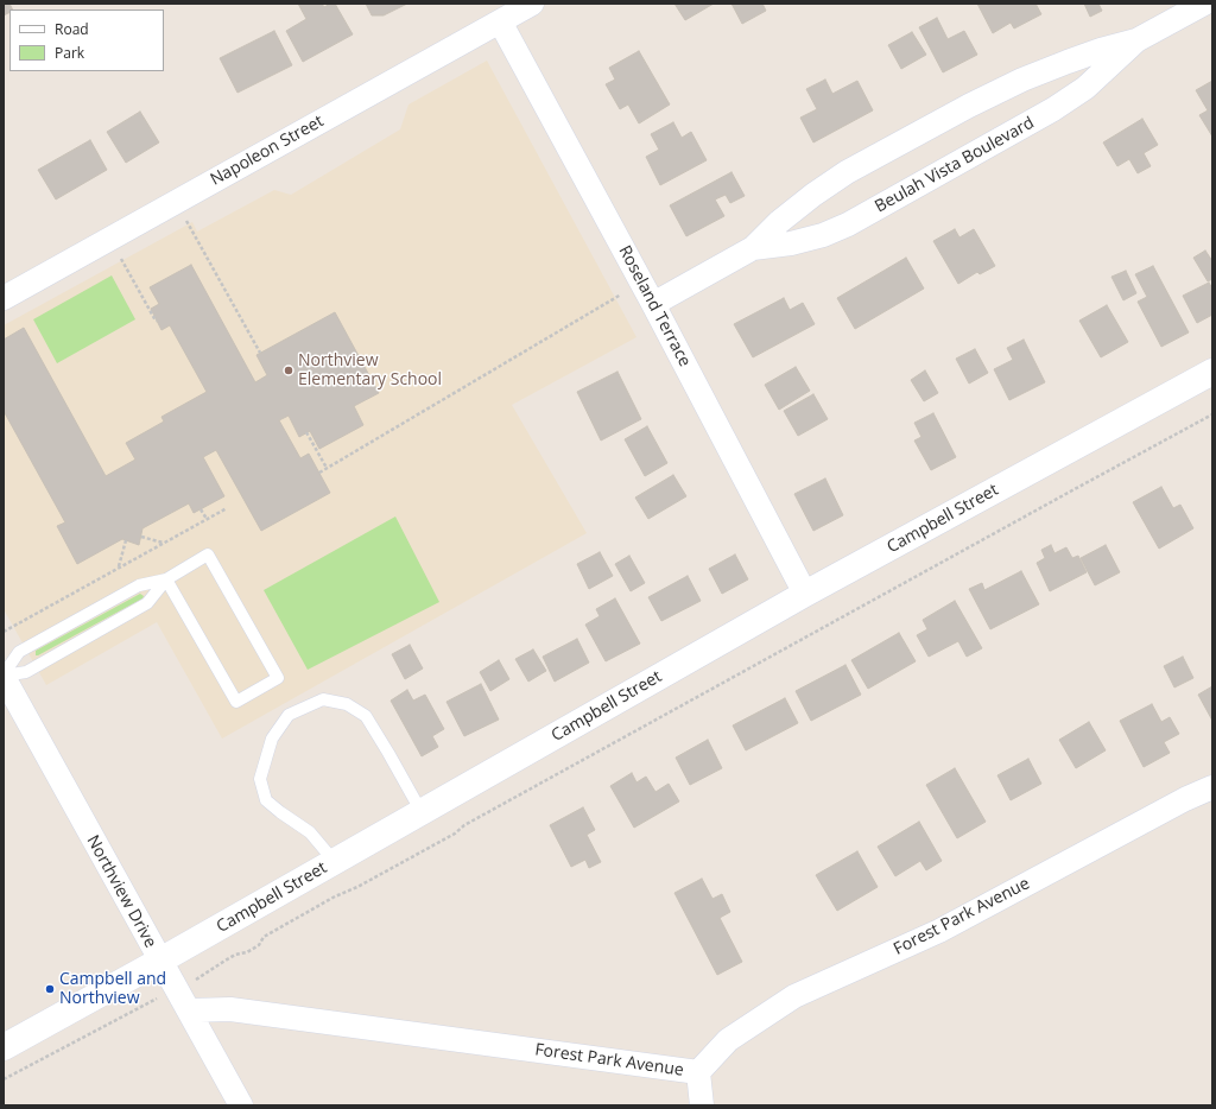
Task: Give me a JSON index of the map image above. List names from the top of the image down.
{
  "streets": {
    "main road": ["Campbell Street"],
    "street": [
      "Napoleon Street",
      "Beulah Vista Boulevard",
      "Roseland Terrace",
      "Northview Drive",
      "Forest Park Avenue"
    ]
  },
  "crossings": [
    ["Napoleon Street", "Roseland Terrace"],
    ["Beulah Vista Boulevard", "Roseland Terrace"],
    ["Roseland Terrace", "Campbell Street"],
    ["Campbell Street", "Northview Drive"],
    ["Northview Drive", "Forest Park Avenue"]
  ],
  "places": ["Northview Elementary School", "Campbell and Northview"],
  "legend": ["Road", "Park"]
}
